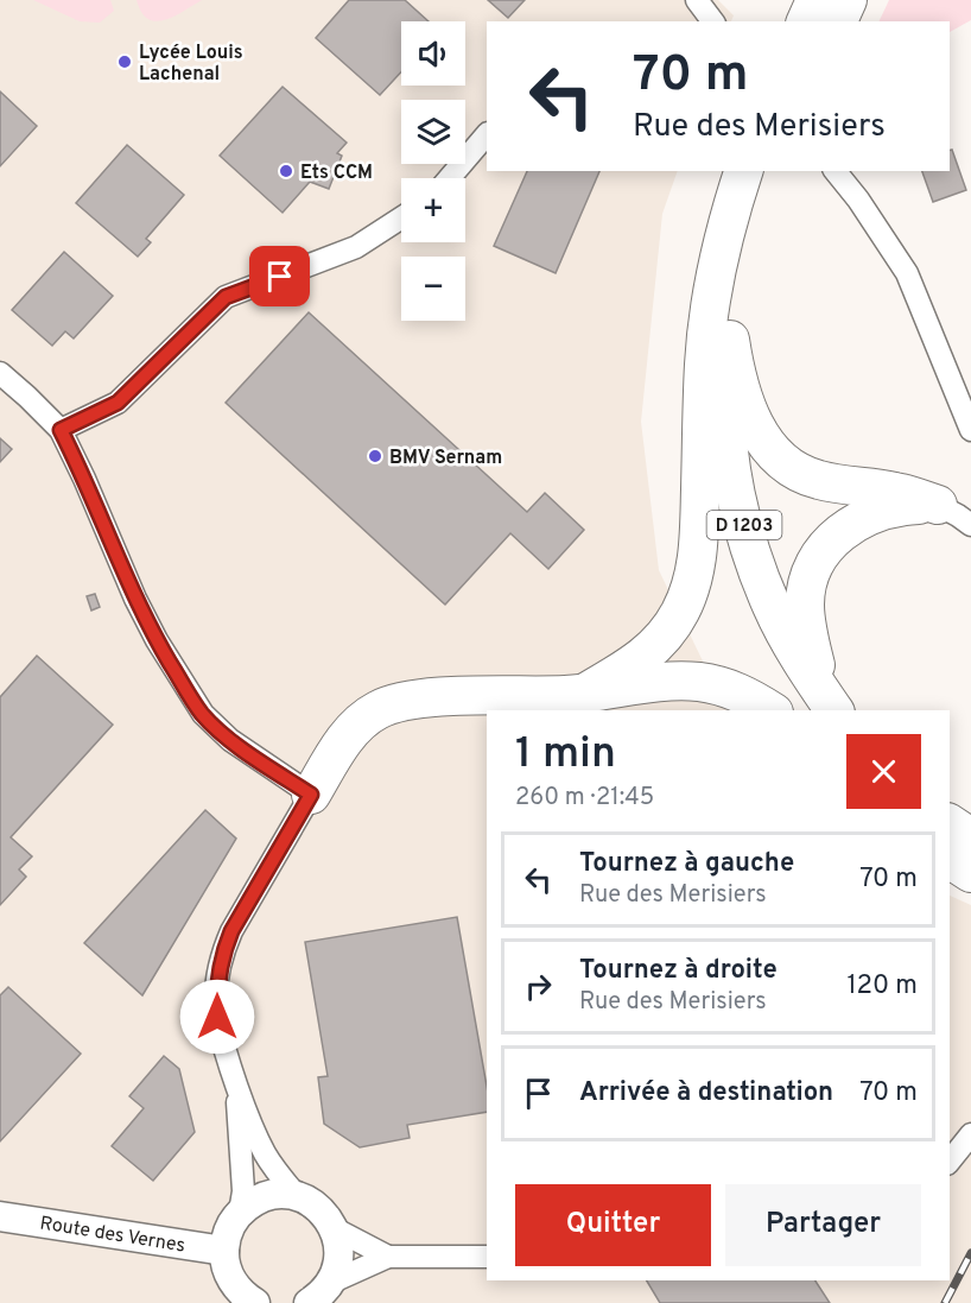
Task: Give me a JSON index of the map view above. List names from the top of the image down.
{
  "streets": {
    "highway": ["D 1203"],
    "street": ["Route des Vernes"]
  },
  "places": ["Lycée Louis Lachenal", "Ets CCM", "BMV Sernam"],
  "page": {
    "map_buttons": ["+", "−"],
    "turn": ["70 m", "Rue des Merisiers"],
    "heading": ["1 min", "260 m · 21:45"],
    "list": [
      {
        "name": "Tournez à gauche",
        "note": "Rue des Merisiers",
        "value": "70 m"
      },
      {
        "name": "Tournez à droite",
        "note": "Rue des Merisiers",
        "value": "120 m"
      },
      {
        "name": "Arrivée à destination",
        "value": "70 m"
      }
    ],
    "buttons": ["Quitter", "Partager"]
  }
}
